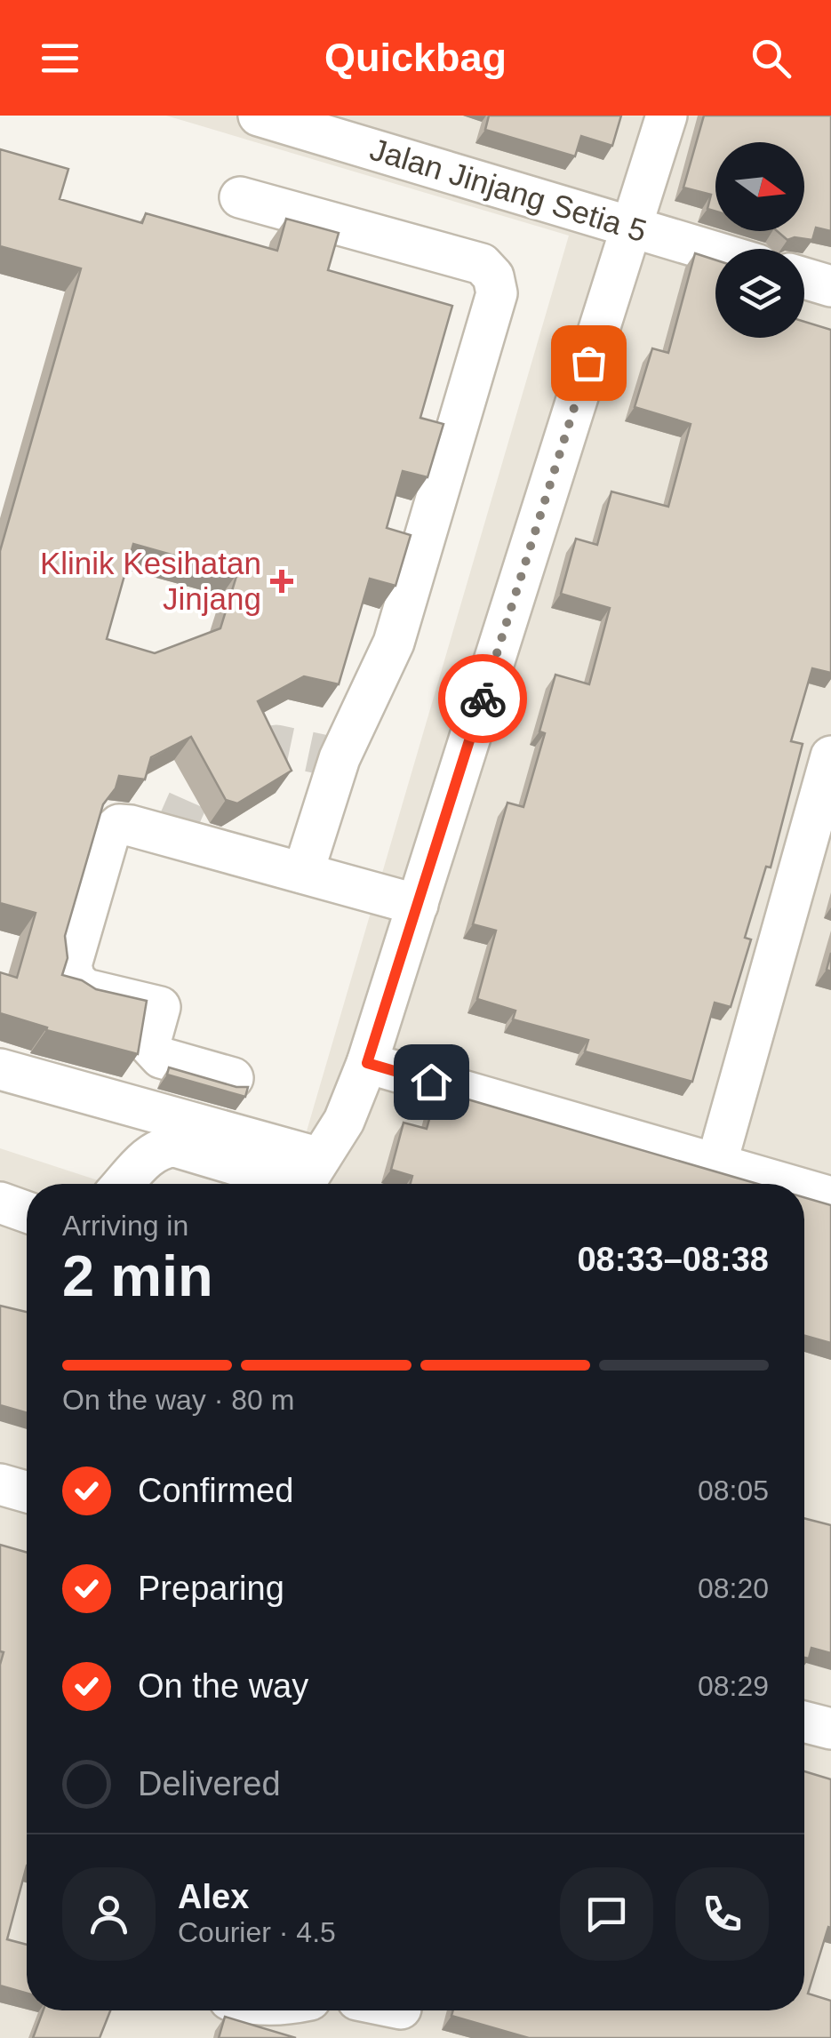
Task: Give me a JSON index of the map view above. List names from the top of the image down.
{
  "streets": {
    "street": ["Jalan Jinjang Setia 5"]
  },
  "places": {
    "health": ["Klinik Kesihatan Jinjang"]
  },
  "north": "right",
  "page": {
    "header": "Quickbag",
    "heading": ["2 min", "Arriving in", "08:33–08:38"],
    "panel": ["Alex", "Courier · 4.5"],
    "bar": "On the way · 80 m",
    "list": [
      ["Confirmed", "08:05"],
      ["Preparing", "08:20"],
      ["On the way", "08:29"],
      "Delivered"
    ]
  }
}
